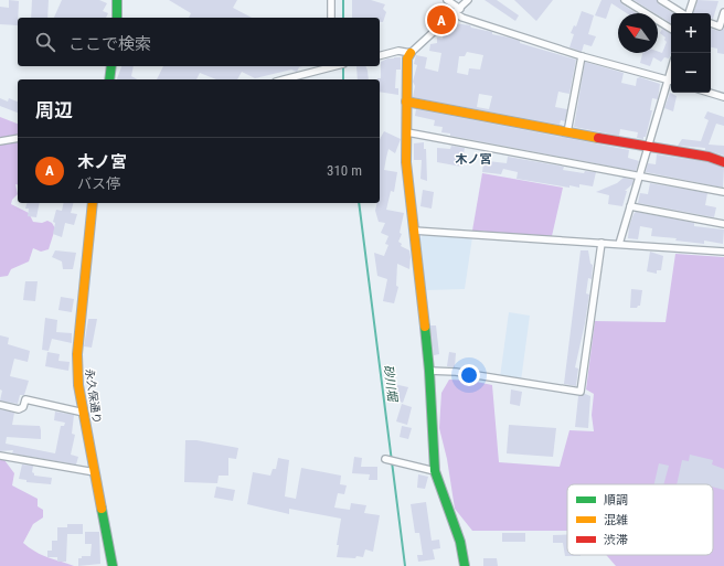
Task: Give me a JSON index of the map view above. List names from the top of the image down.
{
  "streets": {
    "street": ["永久保通り"]
  },
  "districts": ["木ノ宮"],
  "water": ["砂川堀"],
  "legend": ["順調", "混雑", "渋滞"],
  "north": "top left",
  "page": {
    "pins": "A",
    "map_buttons": ["+", "−"],
    "search": "ここで検索",
    "heading": "周辺",
    "list": [
      {
        "mark": "A",
        "name": "木ノ宮",
        "note": "バス停",
        "value": "310 m"
      }
    ]
  }
}
